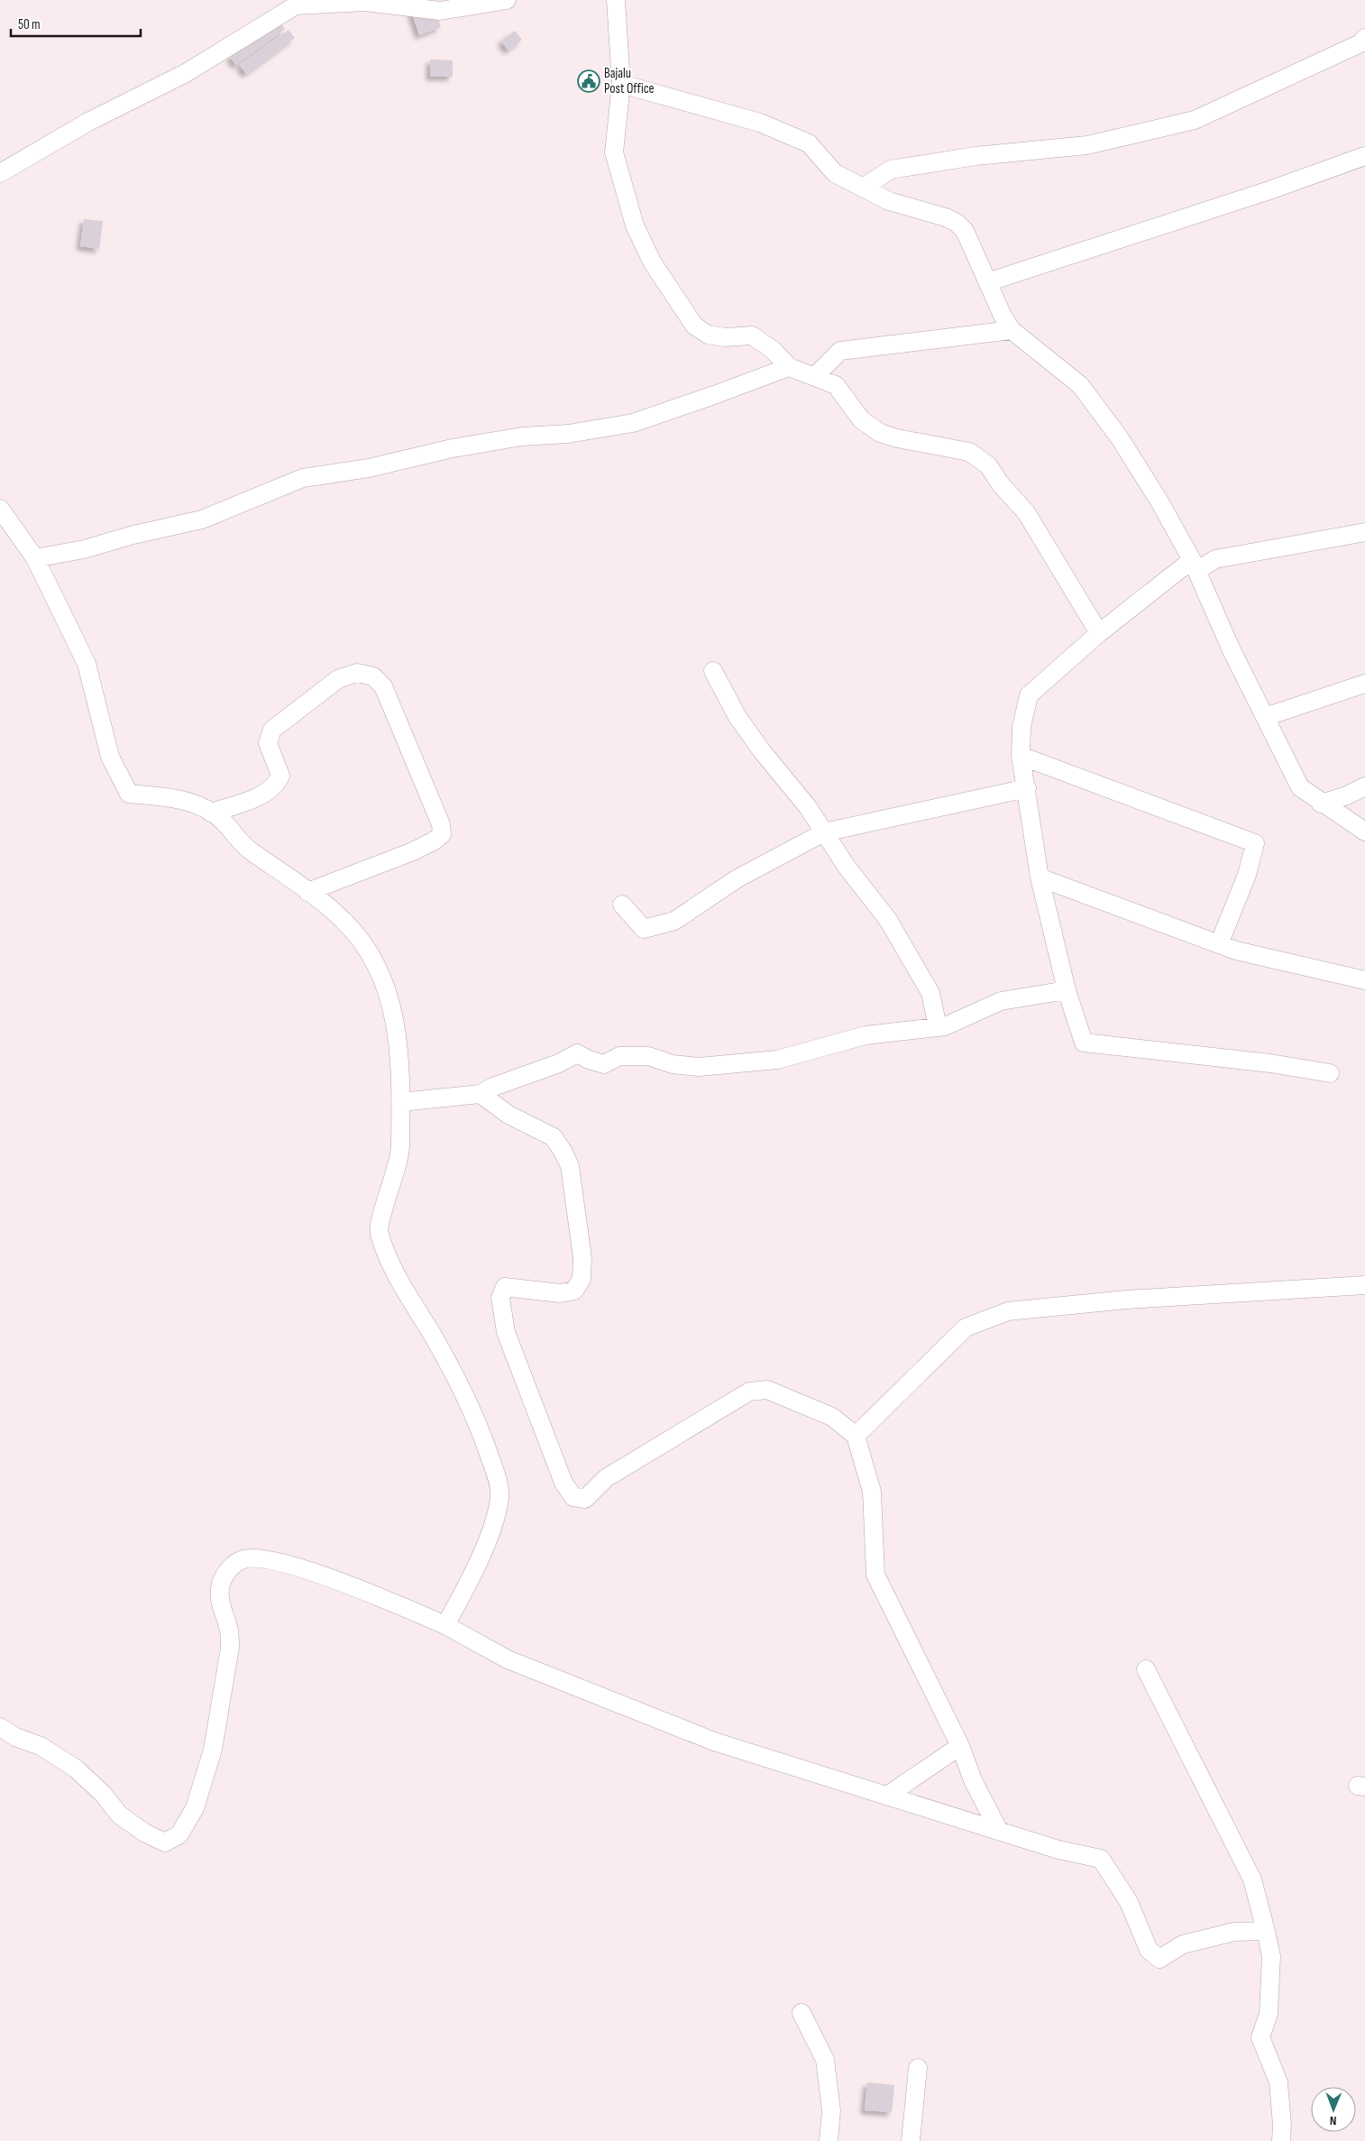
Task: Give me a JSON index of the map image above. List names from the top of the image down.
{
  "places": {
    "public building": ["Bajalu Post Office"]
  },
  "scale_bar": "50 m",
  "north": "bottom"
}
